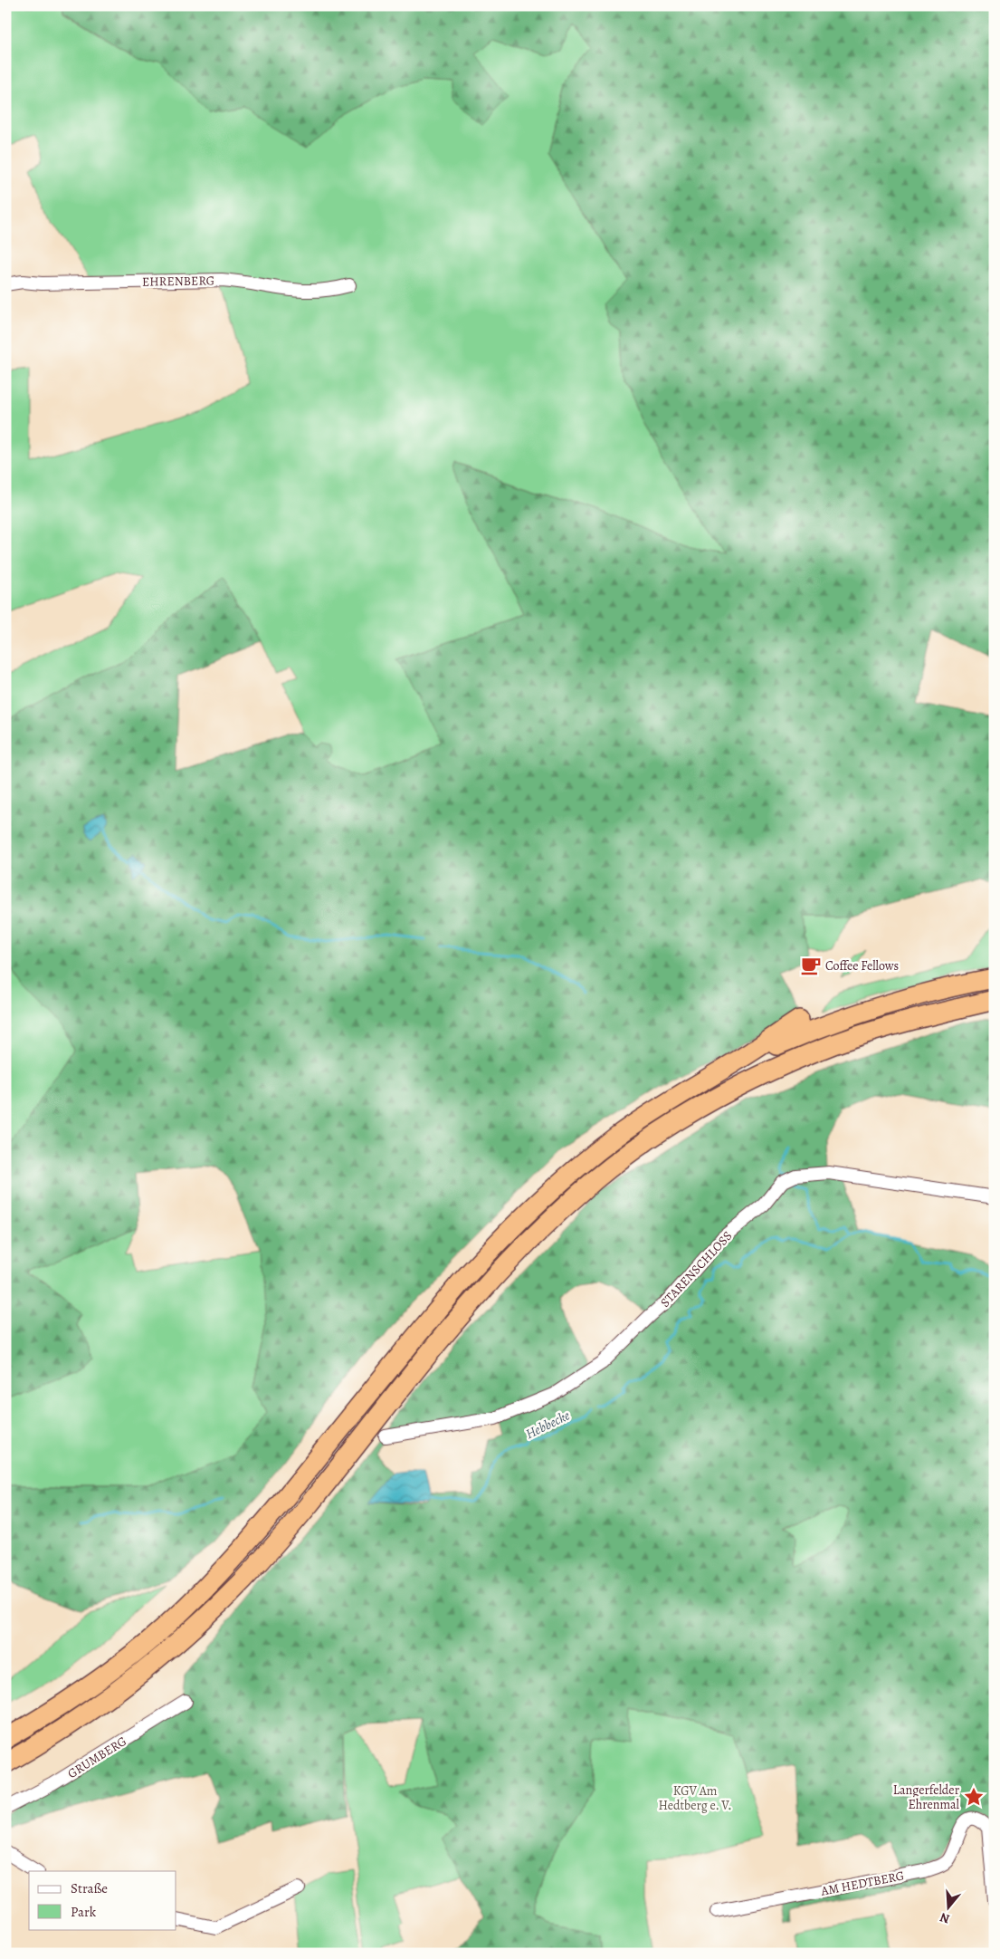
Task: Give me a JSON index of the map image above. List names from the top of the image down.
{
  "streets": {
    "street": [
      "EHRENBERG",
      "STARENSCHLOSS",
      "GRUMBERG",
      "AM HEDTBERG"
    ]
  },
  "water": ["Hebbecke"],
  "parks": ["KGV Am Hedtberg e. V."],
  "places": {
    "cafe": ["Coffee Fellows"],
    "place": ["Langerfelder Ehrenmal"]
  },
  "legend": ["Straße", "Park"],
  "north": "bottom"
}
